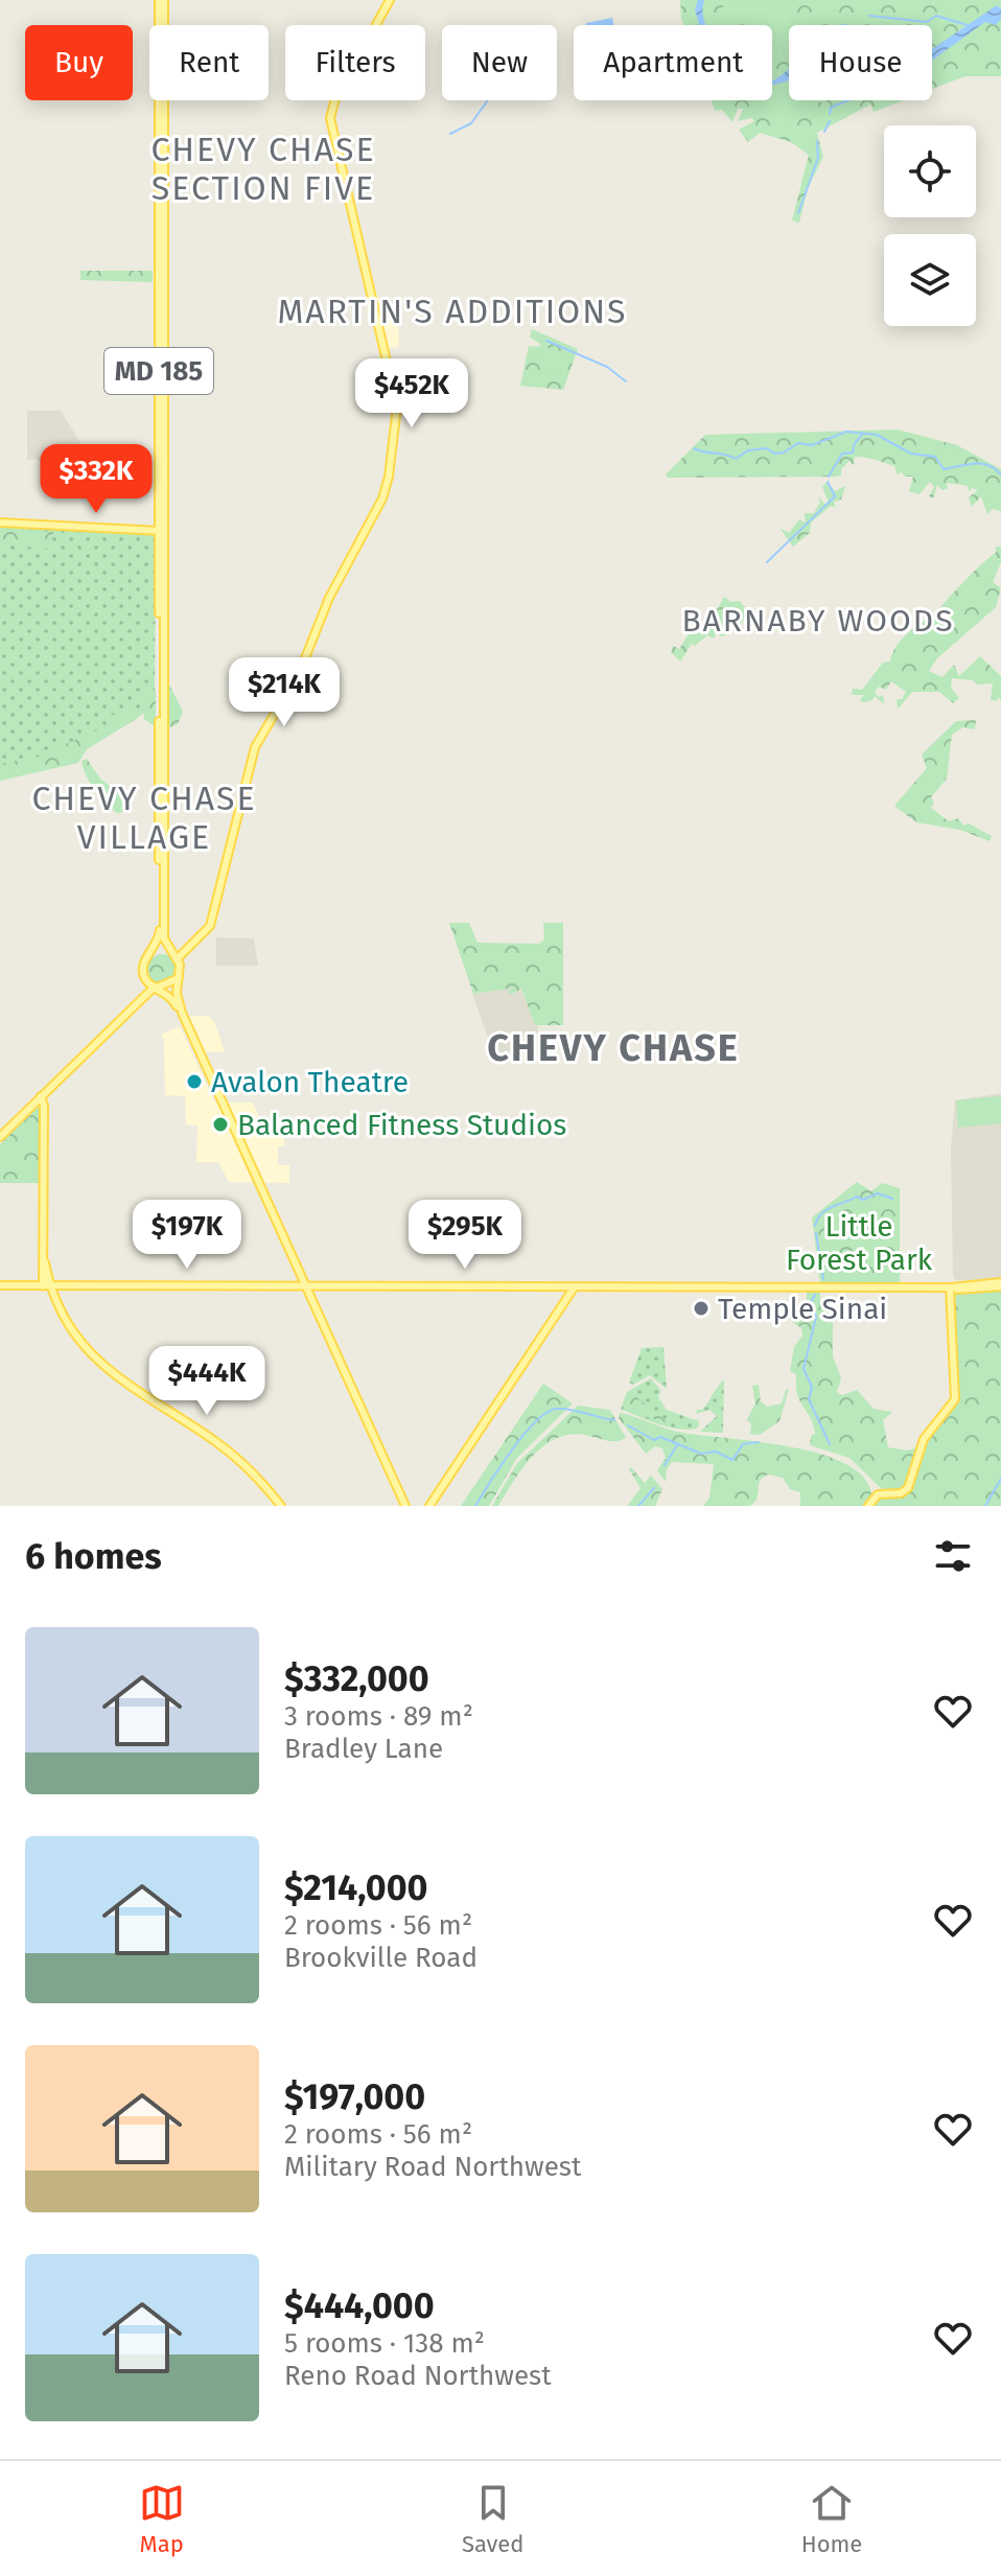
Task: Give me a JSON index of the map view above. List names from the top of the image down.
{
  "streets": {
    "main road": ["MD 185"]
  },
  "districts": [
    "CHEVY CHASE SECTION FIVE",
    "MARTIN'S ADDITIONS",
    "BARNABY WOODS",
    "CHEVY CHASE VILLAGE",
    "CHEVY CHASE"
  ],
  "parks": ["Little Forest Park"],
  "places": ["Avalon Theatre", "Balanced Fitness Studios", "Temple Sinai"],
  "page": {
    "chip": [
      "Buy",
      "Rent",
      "Filters",
      "New",
      "Apartment",
      "House"
    ],
    "price": [
      "$452K",
      "$332K",
      "$214K",
      "$197K",
      "$295K",
      "$444K"
    ],
    "heading": "6 homes",
    "list": [
      {
        "name": "$332,000",
        "note": "3 rooms · 89 m² · Bradley Lane"
      },
      {
        "name": "$214,000",
        "note": "2 rooms · 56 m² · Brookville Road"
      },
      {
        "name": "$197,000",
        "note": "2 rooms · 56 m² · Military Road Northwest"
      },
      {
        "name": "$444,000",
        "note": "5 rooms · 138 m² · Reno Road Northwest"
      }
    ],
    "tabs": ["Map", "Saved", "Home"]
  }
}
